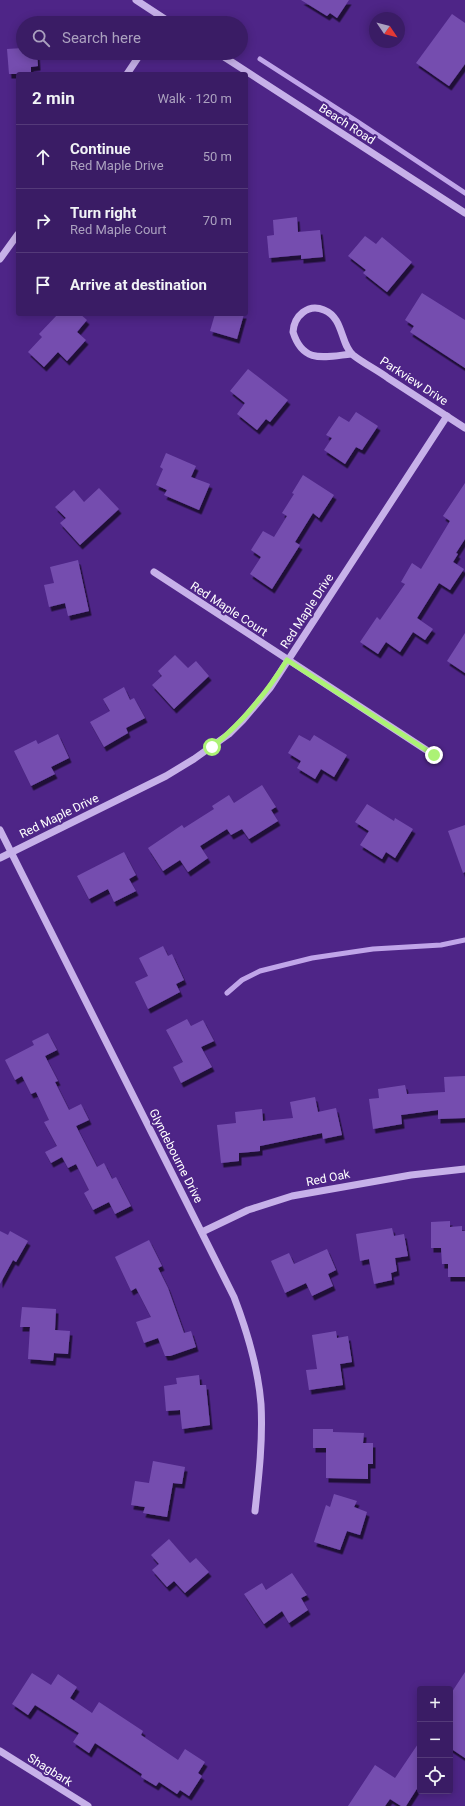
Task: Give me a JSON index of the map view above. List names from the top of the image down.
{
  "streets": {
    "street": [
      "Beach Road",
      "Parkview Drive",
      "Red Maple Court",
      "Red Maple Drive",
      "Glyndebourne Drive",
      "Red Oak",
      "Shagbark"
    ]
  },
  "crossings": [
    ["Parkview Drive", "Red Maple Drive"],
    ["Red Maple Court", "Red Maple Drive"],
    ["Red Maple Drive", "Glyndebourne Drive"],
    ["Glyndebourne Drive", "Red Oak"]
  ],
  "north": "bottom right",
  "page": {
    "search": "Search here",
    "heading": ["2 min", "Walk · 120 m"],
    "list": [
      ["Continue", "Red Maple Drive", "50 m"],
      ["Turn right", "Red Maple Court", "70 m"],
      "Arrive at destination"
    ],
    "map_buttons": ["+", "−"]
  }
}
